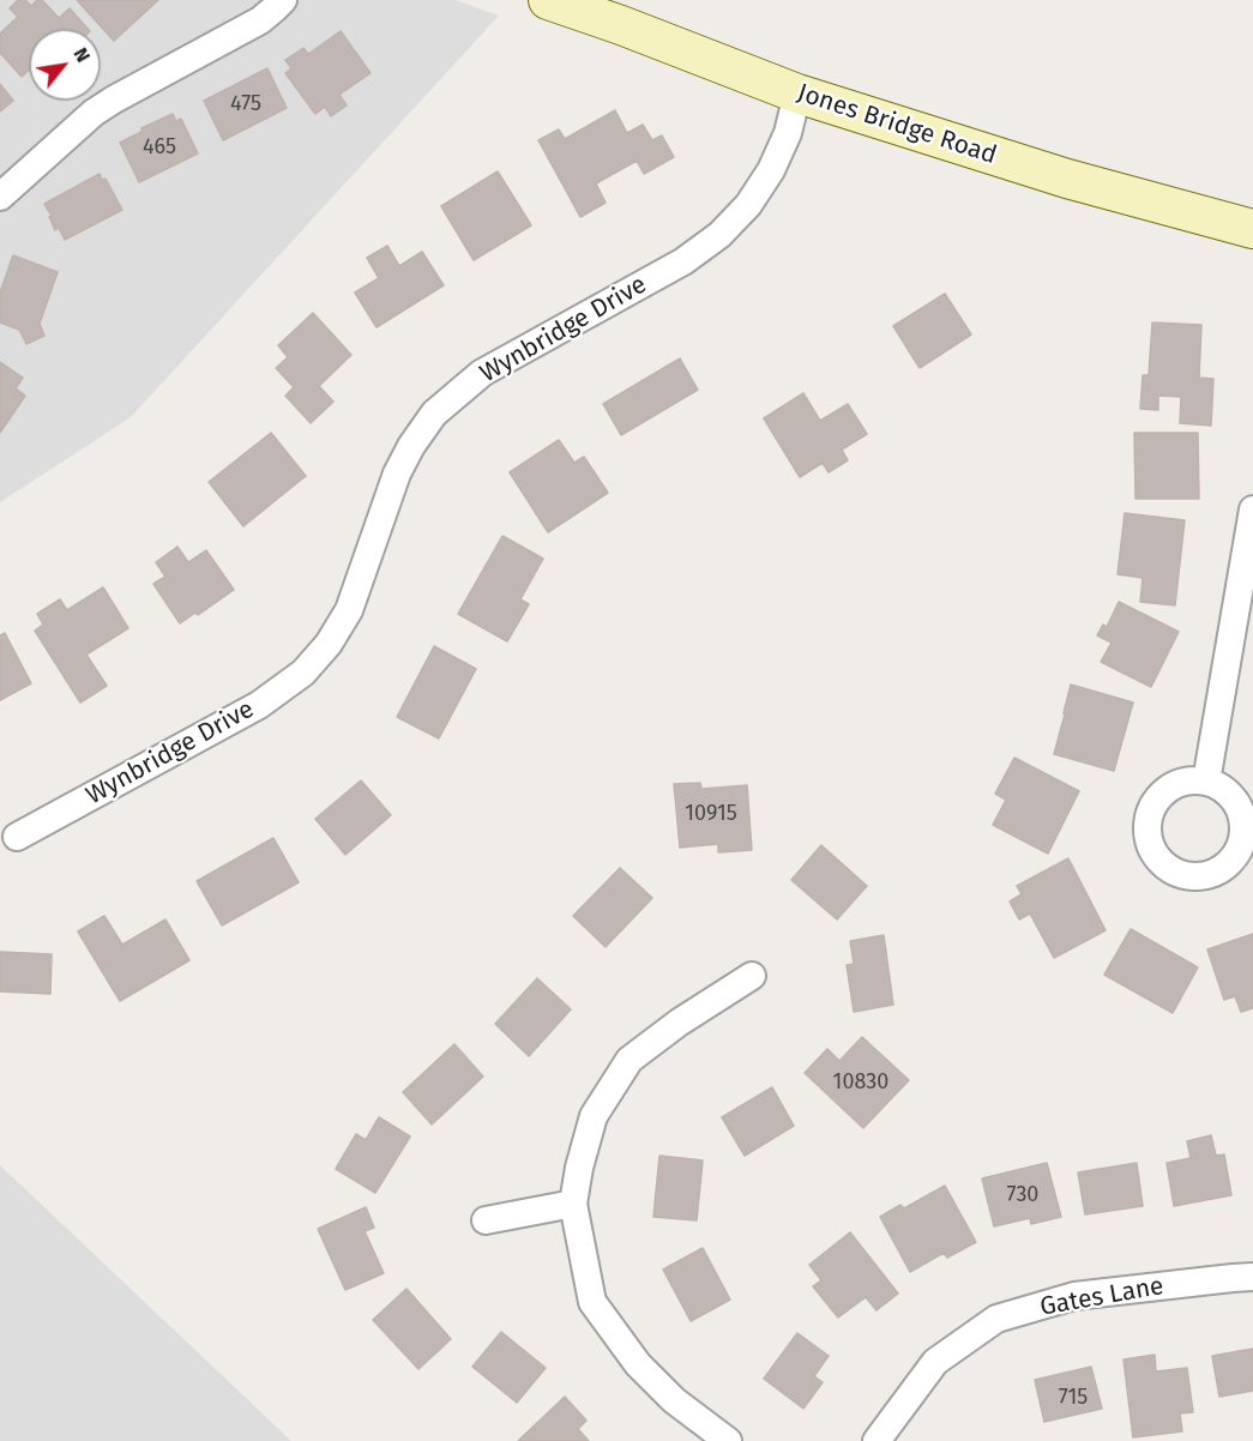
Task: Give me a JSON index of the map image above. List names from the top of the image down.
{
  "streets": {
    "main road": ["Jones Bridge Road"],
    "street": ["Wynbridge Drive", "Gates Lane"]
  },
  "crossings": [
    ["Jones Bridge Road", "Wynbridge Drive"]
  ],
  "house_numbers": [
    "475",
    "465",
    "10915",
    "10830",
    "730",
    "715"
  ],
  "north": "top right"
}
